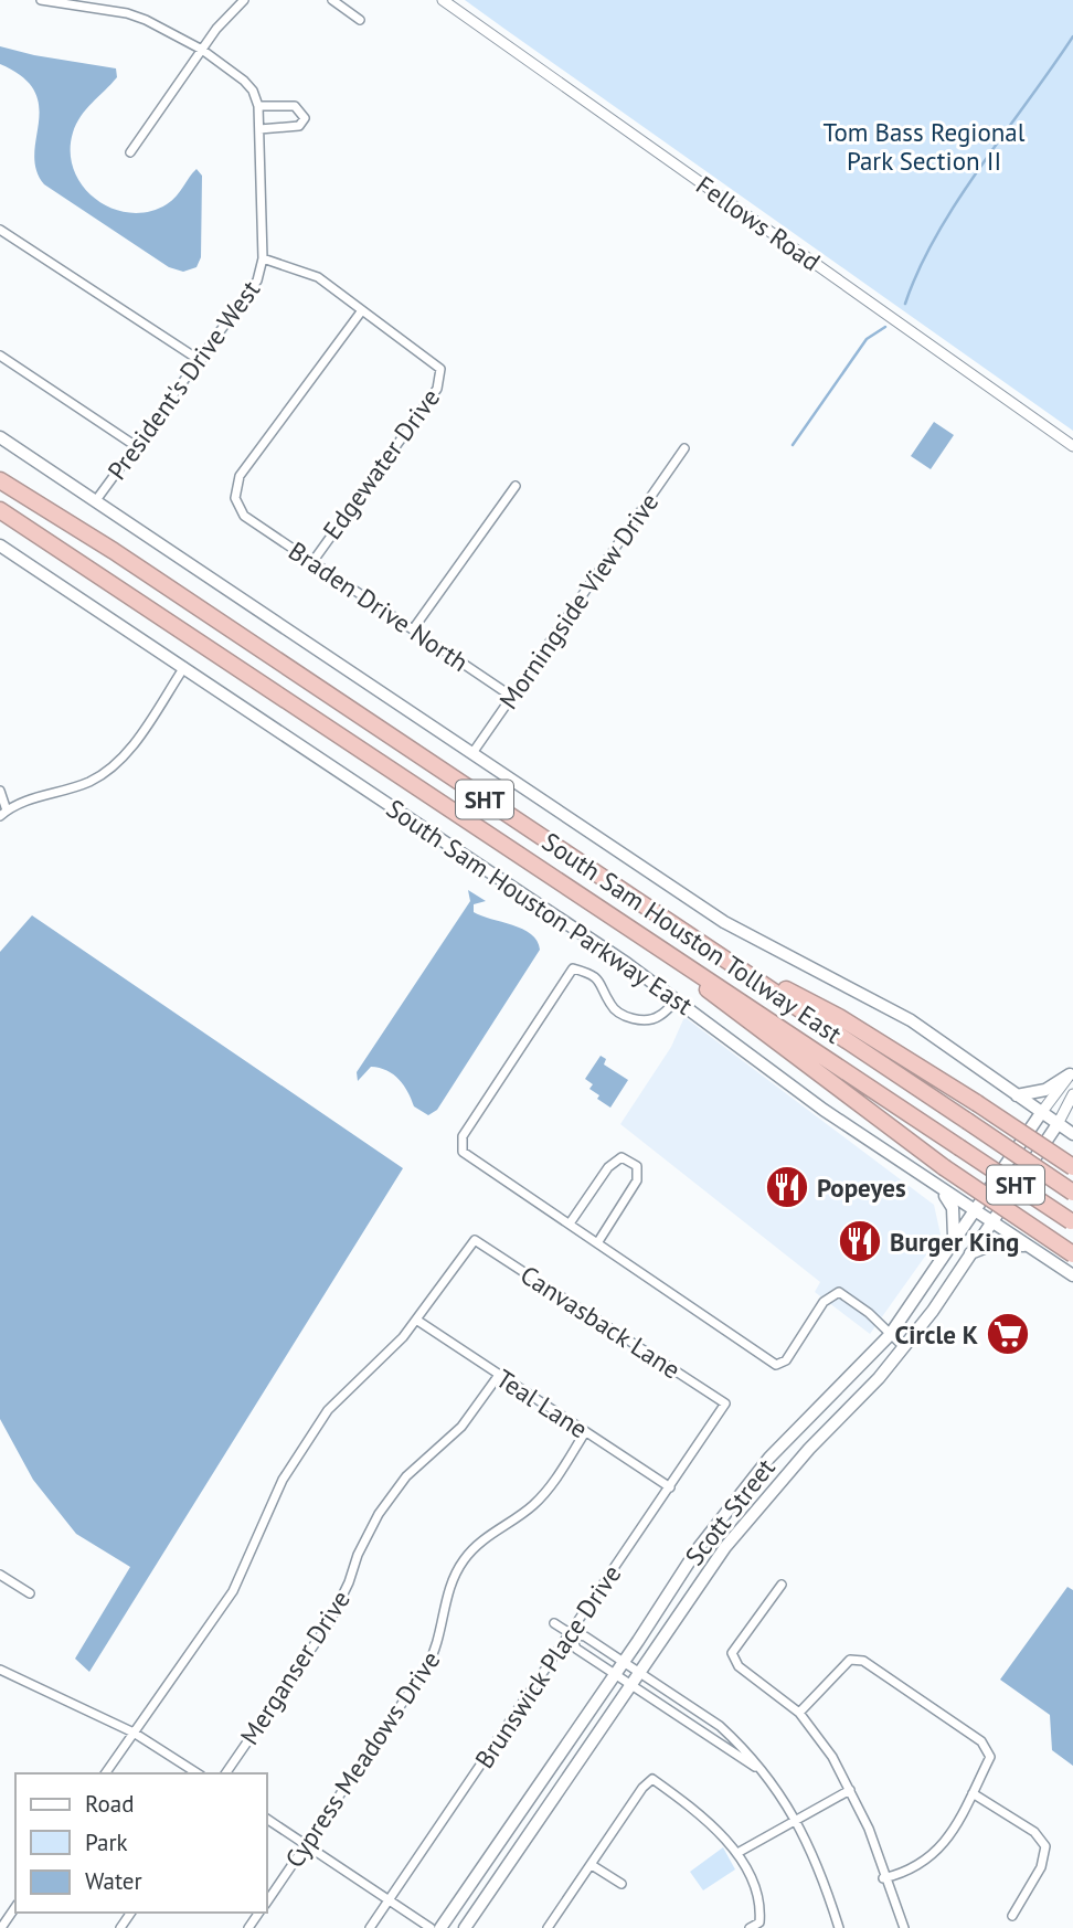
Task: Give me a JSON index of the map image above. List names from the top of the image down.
{
  "streets": {
    "highway": ["SHT", "South Sam Houston Tollway East"],
    "main road": ["South Sam Houston Parkway East", "Scott Street"],
    "street": [
      "Fellows Road",
      "President's Drive West",
      "Edgewater Drive",
      "Morningside View Drive",
      "Braden Drive North",
      "Canvasback Lane",
      "Teal Lane",
      "Brunswick Place Drive",
      "Merganser Drive",
      "Cypress Meadows Drive"
    ]
  },
  "crossings": [
    ["Edgewater Drive", "Braden Drive North"],
    ["Morningside View Drive", "Braden Drive North"],
    ["South Sam Houston Parkway East", "Scott Street"],
    ["Canvasback Lane", "Teal Lane"],
    ["Canvasback Lane", "Brunswick Place Drive"],
    ["Teal Lane", "Brunswick Place Drive"],
    ["Teal Lane", "Merganser Drive"],
    ["Teal Lane", "Cypress Meadows Drive"]
  ],
  "parks": ["Tom Bass Regional Park Section II"],
  "places": {
    "restaurant": ["Popeyes", "Burger King"],
    "supermarket": ["Circle K"]
  },
  "legend": ["Road", "Park", "Water"]
}
